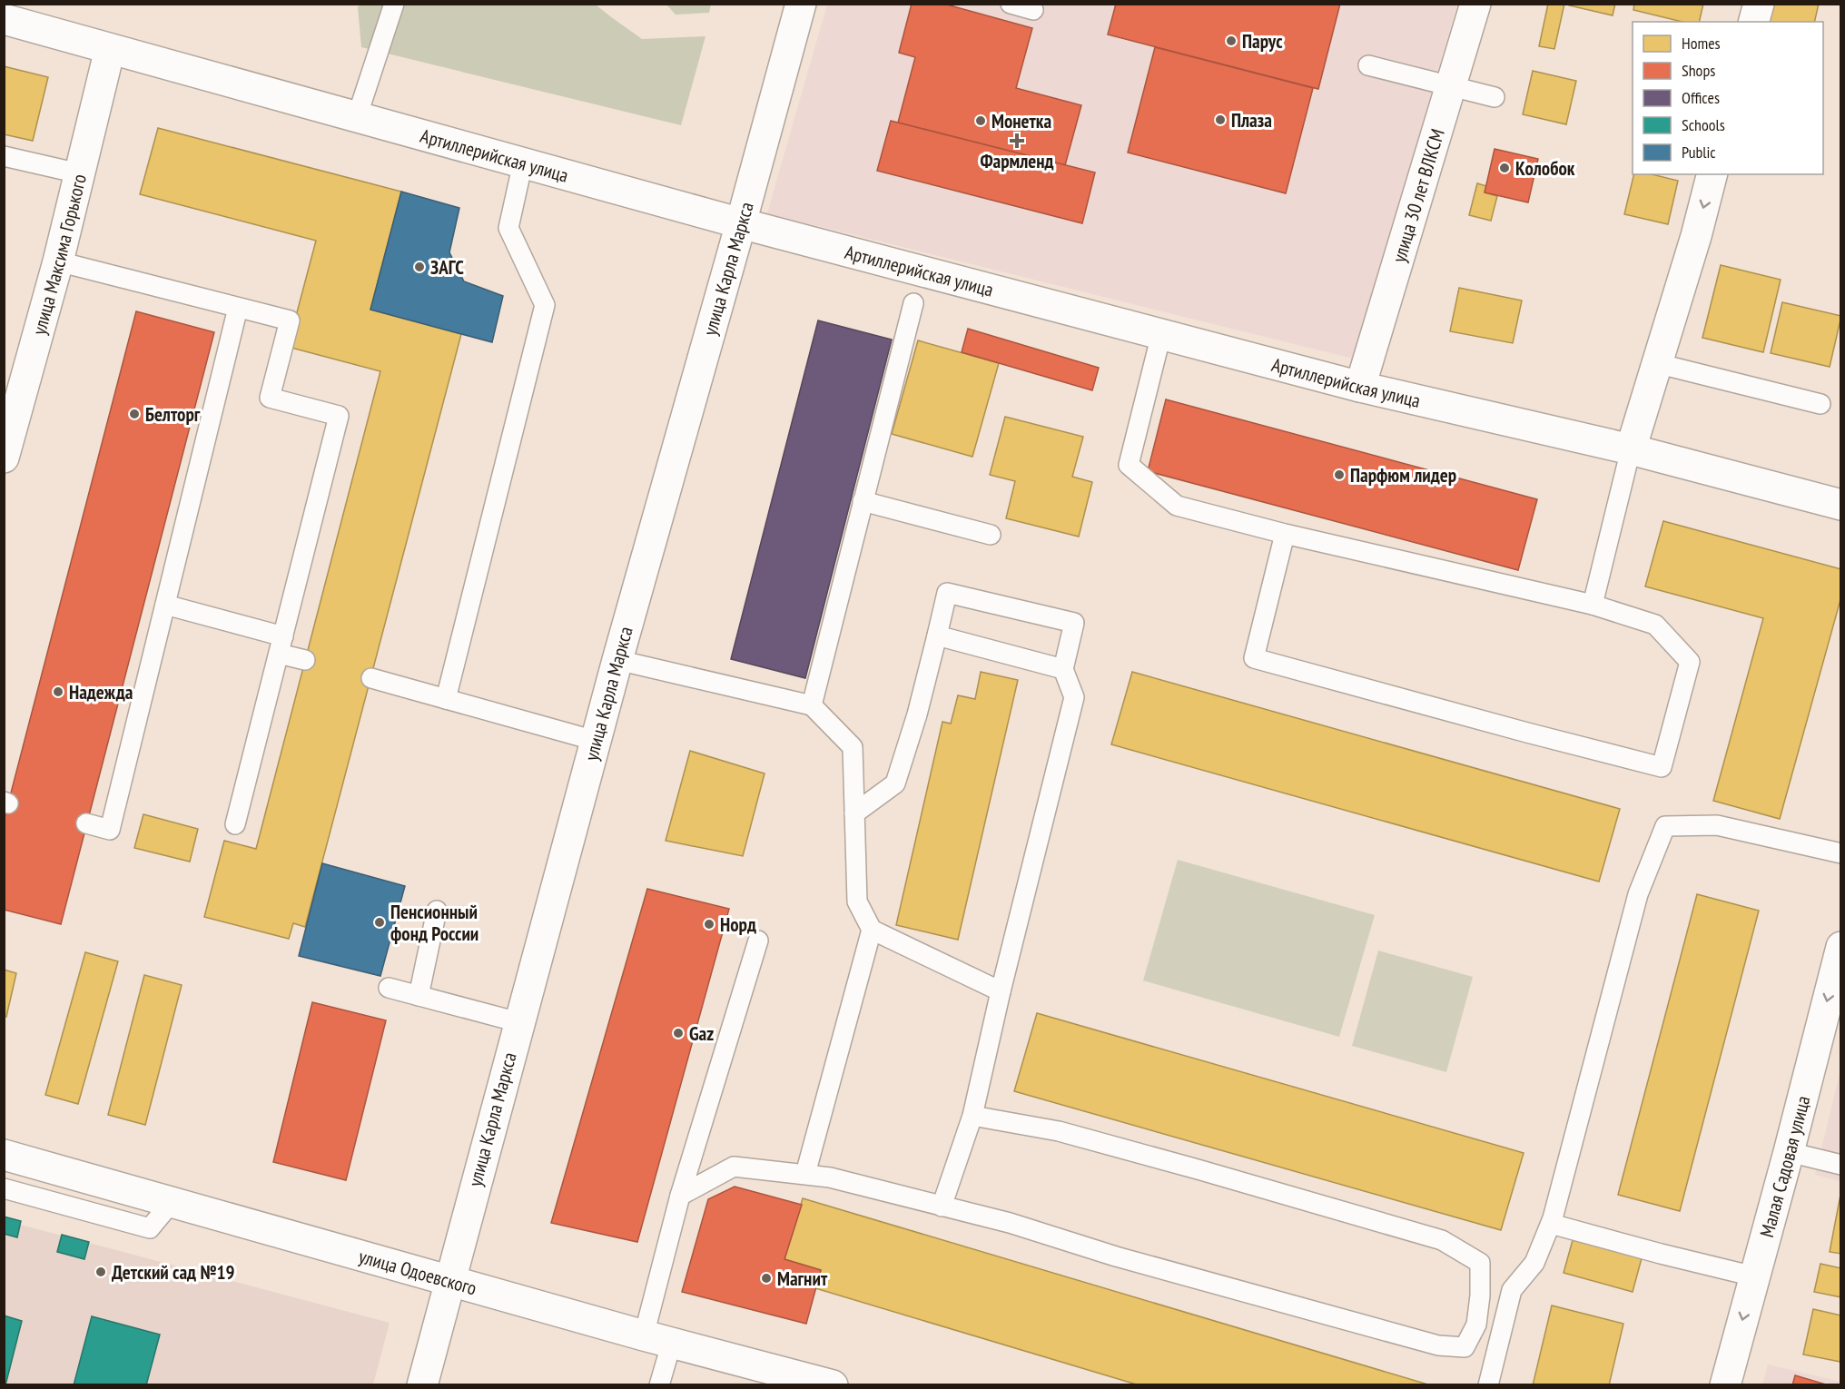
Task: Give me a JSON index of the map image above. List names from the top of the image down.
{
  "streets": {
    "street": [
      "Артиллерийская улица",
      "улица 30 лет ВЛКСМ",
      "улица Максима Горького",
      "улица Карла Маркса",
      "Малая Садовая улица",
      "улица Одоевского"
    ]
  },
  "crossings": [
    ["Артиллерийская улица", "улица 30 лет ВЛКСМ"],
    ["Артиллерийская улица", "улица Максима Горького"],
    ["Артиллерийская улица", "улица Карла Маркса"],
    ["улица Карла Маркса", "улица Одоевского"]
  ],
  "one_way": ["Малая Садовая улица"],
  "places": {
    "other": [
      "Парус",
      "Плаза",
      "Монетка",
      "Колобок",
      "ЗАГС",
      "Белторг",
      "Парфюм лидер",
      "Надежда",
      "Пенсионный фонд России",
      "Норд",
      "Gaz",
      "Детский сад №19",
      "Магнит"
    ],
    "health": ["Фармленд"]
  },
  "legend": [
    "Homes",
    "Shops",
    "Offices",
    "Schools",
    "Public"
  ]
}
